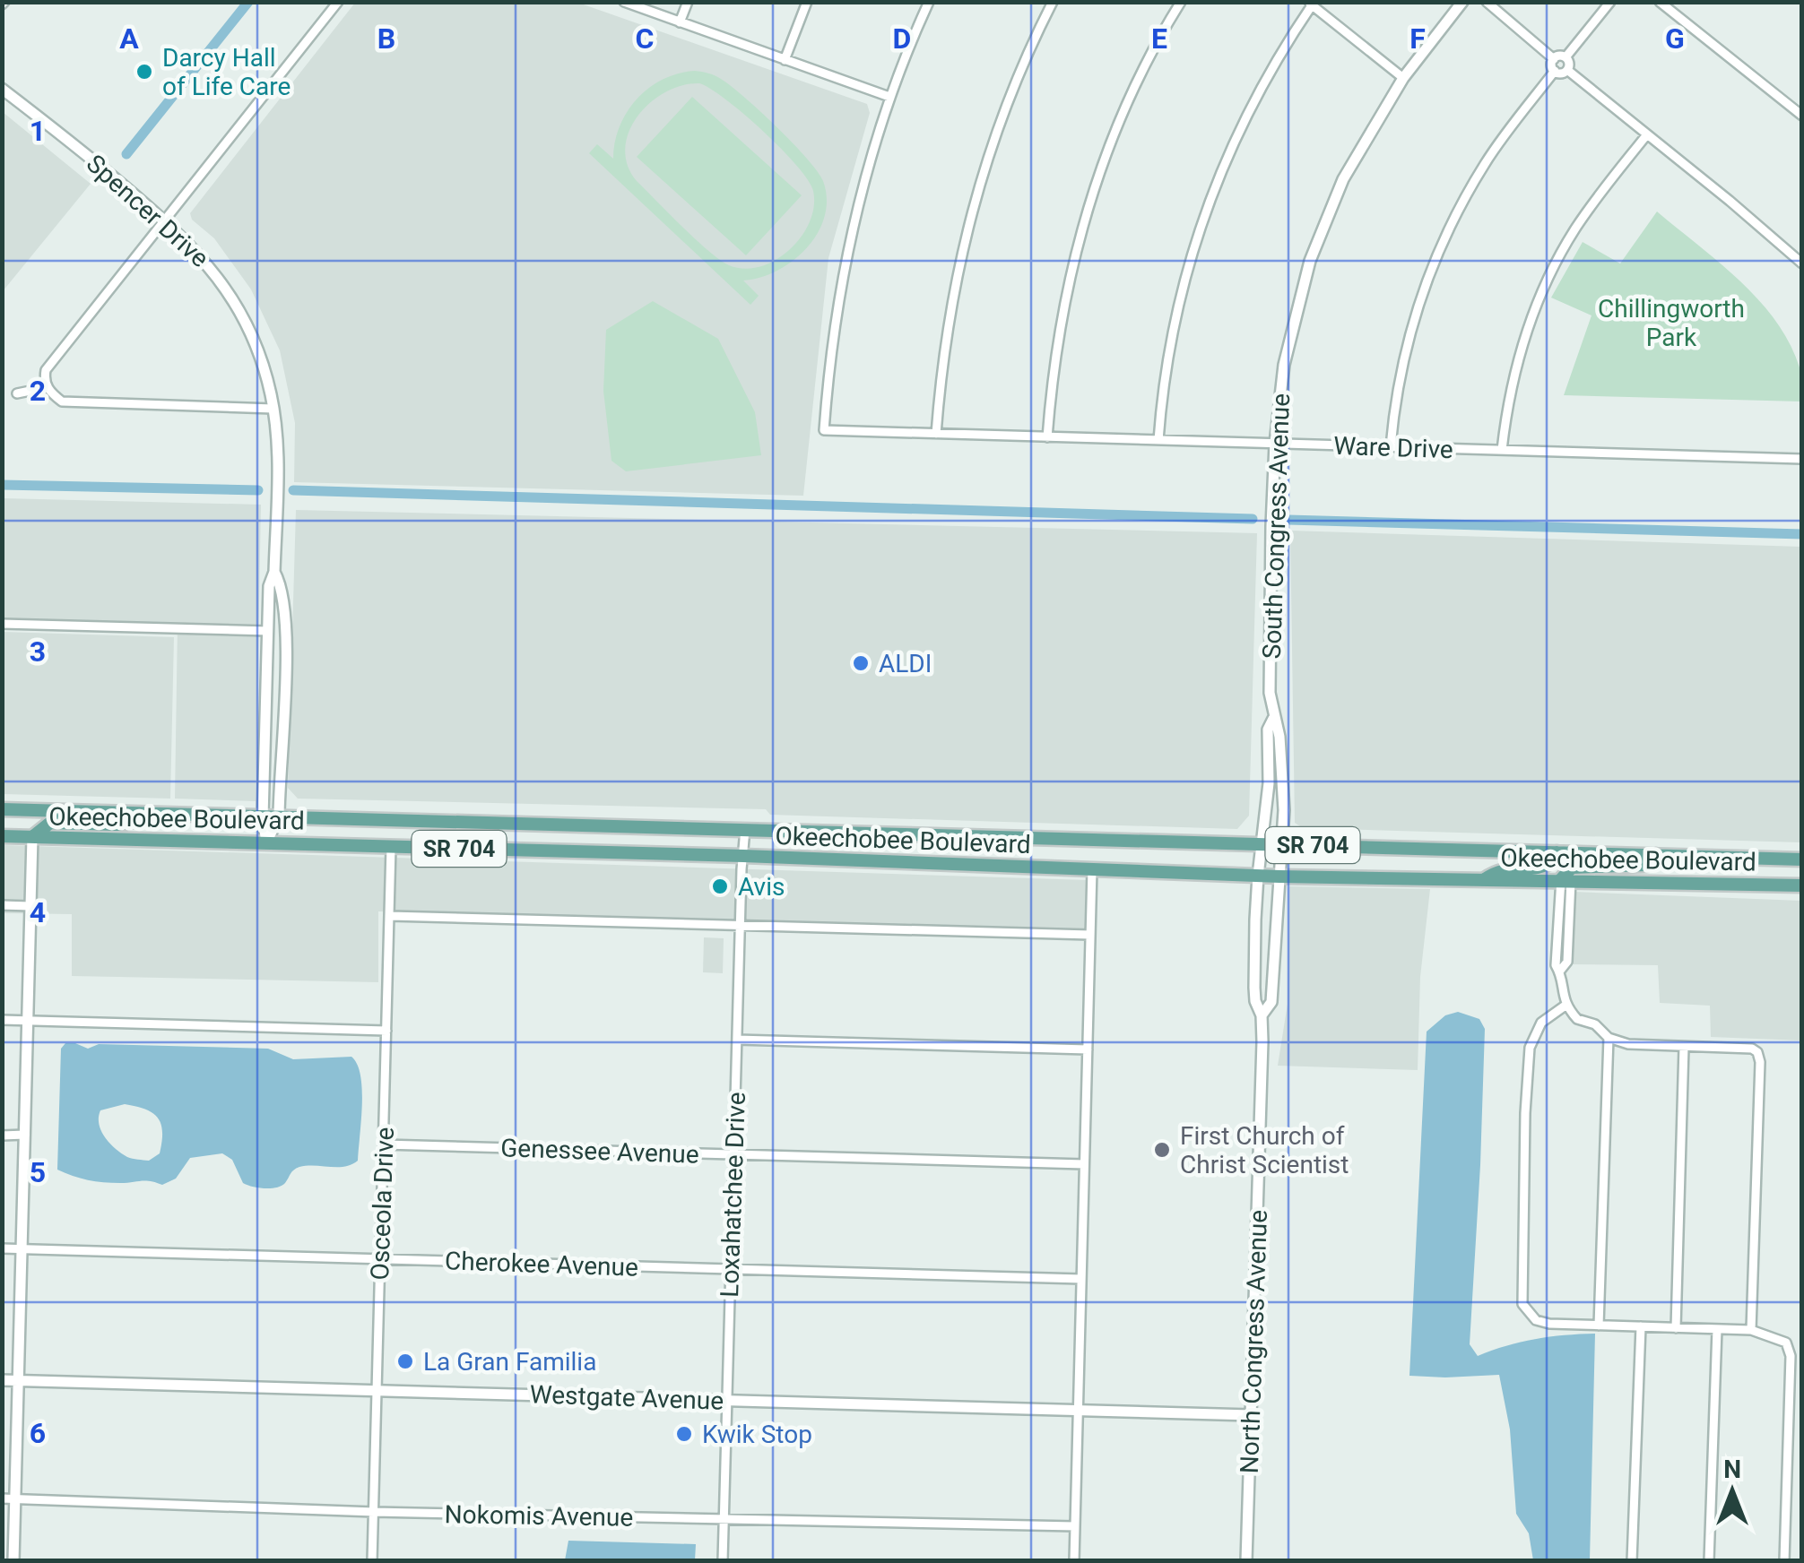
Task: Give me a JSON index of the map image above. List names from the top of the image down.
{
  "streets": {
    "main road": ["Okeechobee Boulevard", "SR 704"],
    "street": [
      "Spencer Drive",
      "Ware Drive",
      "South Congress Avenue",
      "Genessee Avenue",
      "Loxahatchee Drive",
      "Osceola Drive",
      "Cherokee Avenue",
      "North Congress Avenue",
      "Westgate Avenue",
      "Nokomis Avenue"
    ]
  },
  "crossings": [
    ["Spencer Drive", "Okeechobee Boulevard"],
    ["Ware Drive", "South Congress Avenue"],
    ["South Congress Avenue", "Okeechobee Boulevard"],
    ["South Congress Avenue", "North Congress Avenue"],
    ["Okeechobee Boulevard", "Loxahatchee Drive"],
    ["Okeechobee Boulevard", "Osceola Drive"],
    ["Okeechobee Boulevard", "North Congress Avenue"],
    ["Genessee Avenue", "Loxahatchee Drive"],
    ["Genessee Avenue", "Osceola Drive"],
    ["Loxahatchee Drive", "Cherokee Avenue"],
    ["Loxahatchee Drive", "Westgate Avenue"],
    ["Loxahatchee Drive", "Nokomis Avenue"],
    ["Osceola Drive", "Cherokee Avenue"],
    ["Osceola Drive", "Westgate Avenue"],
    ["Osceola Drive", "Nokomis Avenue"],
    ["North Congress Avenue", "Westgate Avenue"]
  ],
  "parks": ["Chillingworth Park"],
  "places": [
    "Darcy Hall of Life Care",
    "ALDI",
    "Avis",
    "First Church of Christ Scientist",
    "La Gran Familia",
    "Kwik Stop"
  ],
  "north": "top",
  "grid": {
    "columns": [
      "A",
      "B",
      "C",
      "D",
      "E",
      "F",
      "G"
    ],
    "rows": [
      "1",
      "2",
      "3",
      "4",
      "5",
      "6"
    ]
  }
}
